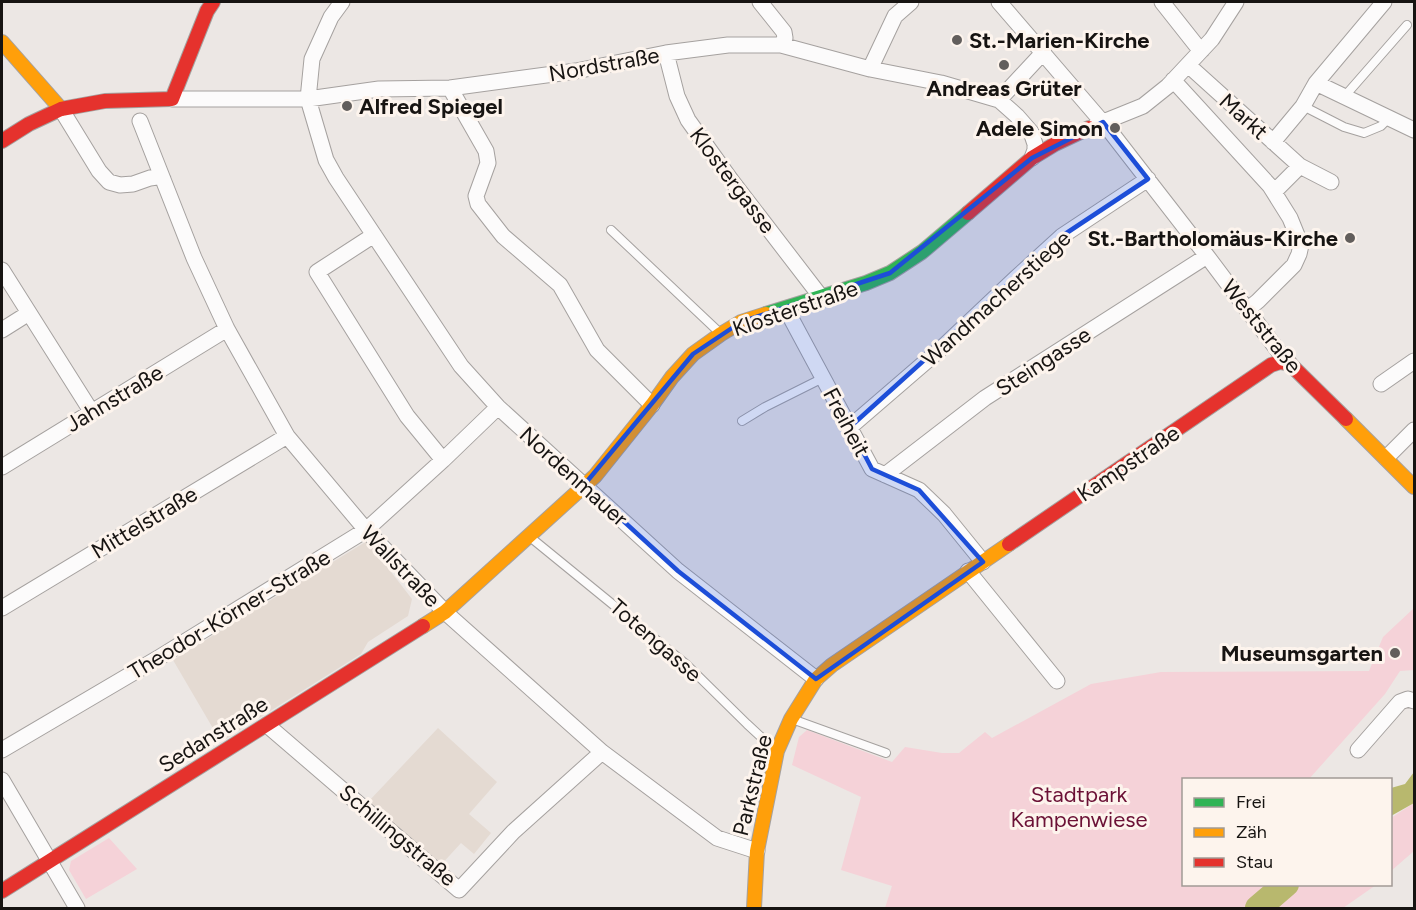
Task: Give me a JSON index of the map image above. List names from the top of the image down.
{
  "streets": {
    "street": [
      "Nordstraße",
      "Markt",
      "Klostergasse",
      "Wandmacherstiege",
      "Klosterstraße",
      "Weststraße",
      "Steingasse",
      "Jahnstraße",
      "Freiheit",
      "Kampstraße",
      "Nordenmauer",
      "Mittelstraße",
      "Wallstraße",
      "Theodor-Körner-Straße",
      "Sedanstraße",
      "Parkstraße",
      "Schillingstraße"
    ],
    "lane": ["Totengasse"]
  },
  "crossings": [
    ["Nordstraße", "Klostergasse"],
    ["Nordstraße", "Klosterstraße"],
    ["Nordstraße", "Nordenmauer"],
    ["Markt", "Weststraße"],
    ["Klostergasse", "Klosterstraße"],
    ["Wandmacherstiege", "Weststraße"],
    ["Wandmacherstiege", "Freiheit"],
    ["Klosterstraße", "Weststraße"],
    ["Klosterstraße", "Freiheit"],
    ["Klosterstraße", "Nordenmauer"],
    ["Klosterstraße", "Wallstraße"],
    ["Klosterstraße", "Totengasse"],
    ["Klosterstraße", "Sedanstraße"],
    ["Weststraße", "Steingasse"],
    ["Weststraße", "Kampstraße"],
    ["Steingasse", "Freiheit"],
    ["Jahnstraße", "Wallstraße"],
    ["Freiheit", "Kampstraße"],
    ["Kampstraße", "Nordenmauer"],
    ["Kampstraße", "Parkstraße"],
    ["Nordenmauer", "Theodor-Körner-Straße"],
    ["Nordenmauer", "Parkstraße"],
    ["Mittelstraße", "Wallstraße"],
    ["Wallstraße", "Theodor-Körner-Straße"],
    ["Wallstraße", "Sedanstraße"],
    ["Wallstraße", "Parkstraße"],
    ["Wallstraße", "Schillingstraße"],
    ["Totengasse", "Parkstraße"],
    ["Sedanstraße", "Schillingstraße"]
  ],
  "parks": ["Stadtpark Kampenwiese"],
  "places": [
    "St.-Marien-Kirche",
    "Andreas Grüter",
    "Alfred Spiegel",
    "Adele Simon",
    "St.-Bartholomäus-Kirche",
    "Museumsgarten"
  ],
  "legend": ["Frei", "Zäh", "Stau"]
}
